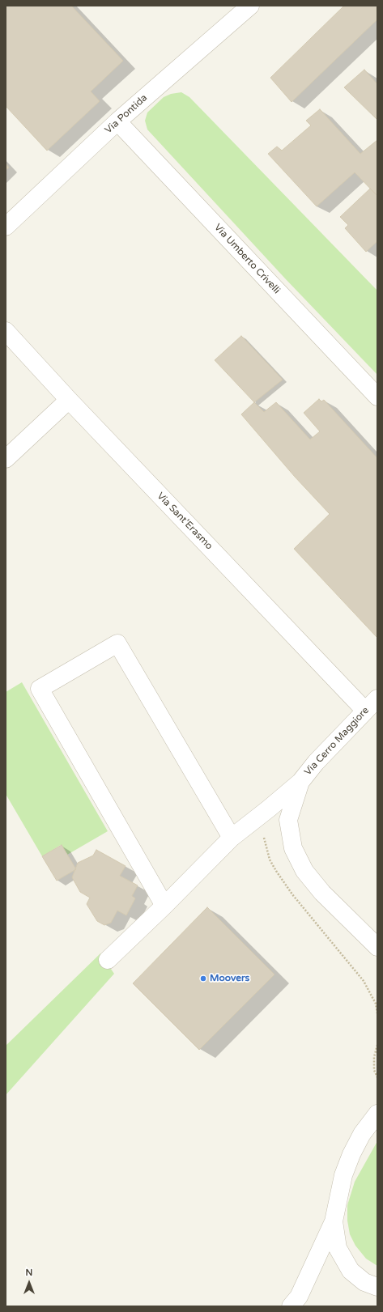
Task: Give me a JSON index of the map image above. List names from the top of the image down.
{
  "streets": {
    "street": [
      "Via Pontida",
      "Via Umberto Crivelli",
      "Via Sant'Erasmo",
      "Via Cerro Maggiore"
    ]
  },
  "crossings": [
    ["Via Pontida", "Via Umberto Crivelli"],
    ["Via Sant'Erasmo", "Via Cerro Maggiore"]
  ],
  "places": ["Moovers"],
  "north": "top"
}
